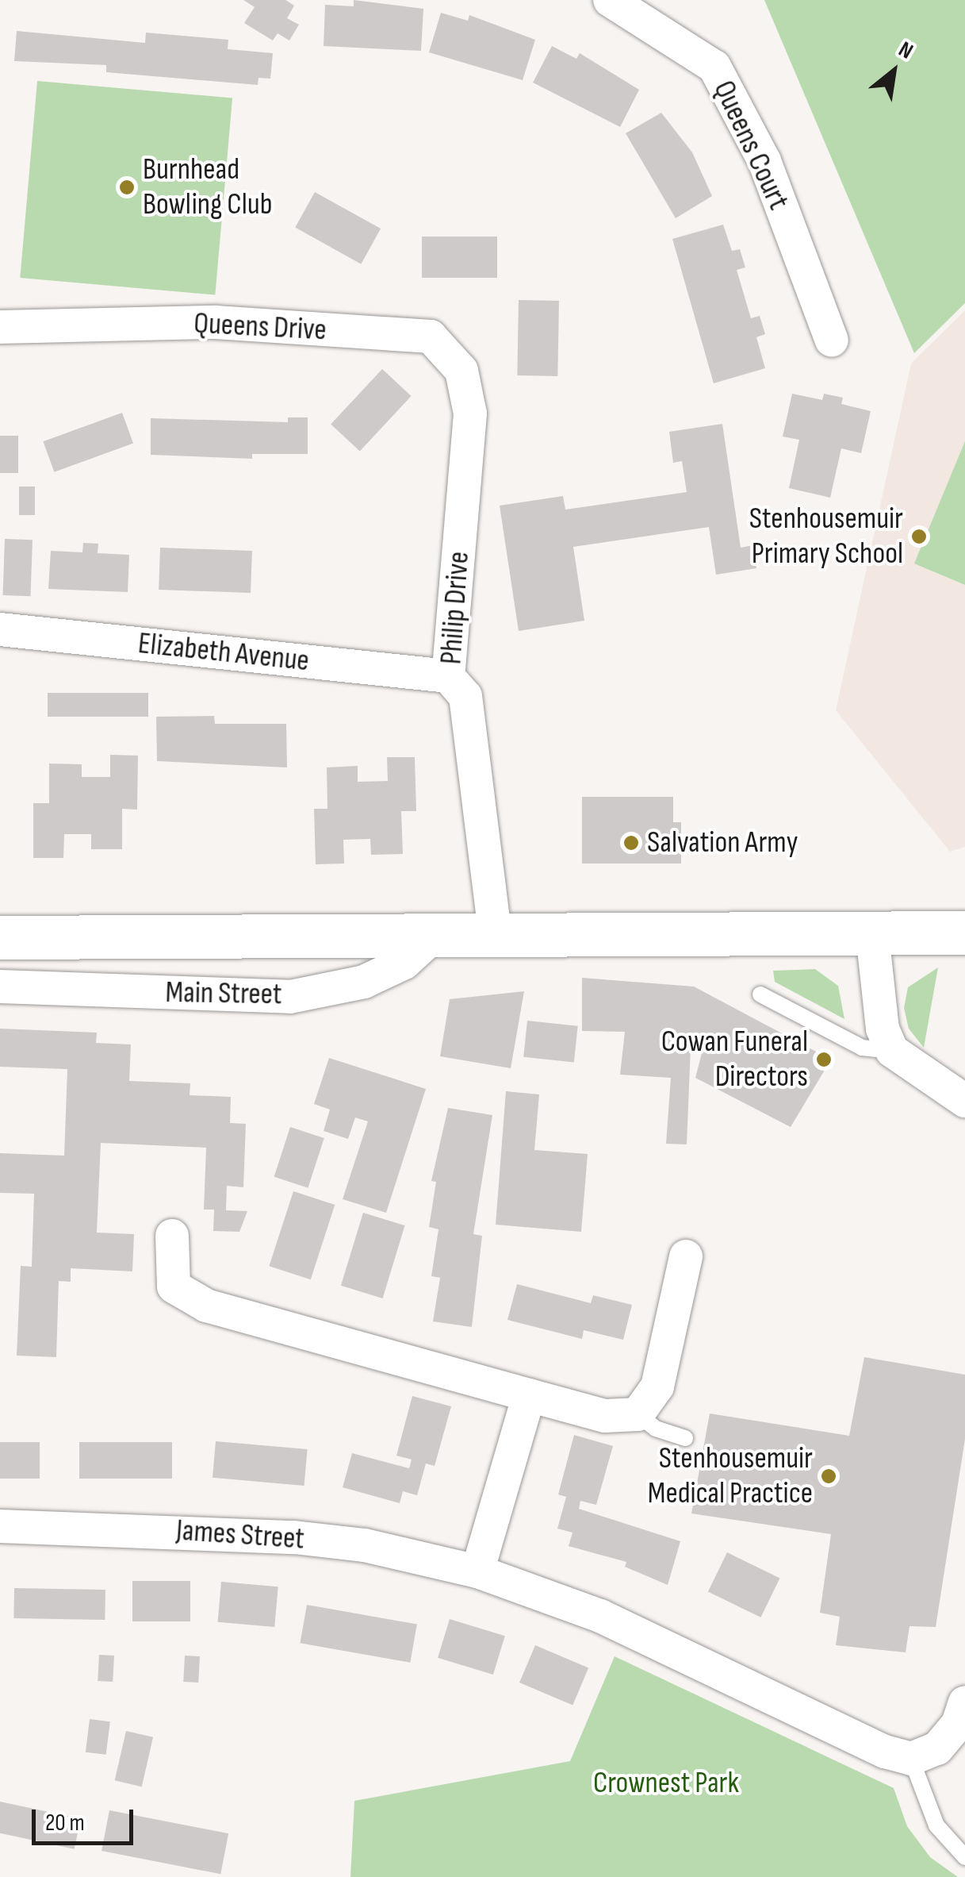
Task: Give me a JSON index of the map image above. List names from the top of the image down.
{
  "streets": {
    "main road": ["Main Street"],
    "street": [
      "Queens Court",
      "Queens Drive",
      "Philip Drive",
      "Elizabeth Avenue",
      "James Street"
    ]
  },
  "crossings": [
    ["Queens Drive", "Philip Drive"],
    ["Philip Drive", "Elizabeth Avenue"],
    ["Philip Drive", "Main Street"]
  ],
  "parks": ["Crownest Park"],
  "places": [
    "Burnhead Bowling Club",
    "Stenhousemuir Primary School",
    "Salvation Army",
    "Cowan Funeral Directors",
    "Stenhousemuir Medical Practice"
  ],
  "scale_bar": "20 m",
  "north": "top right"
}
